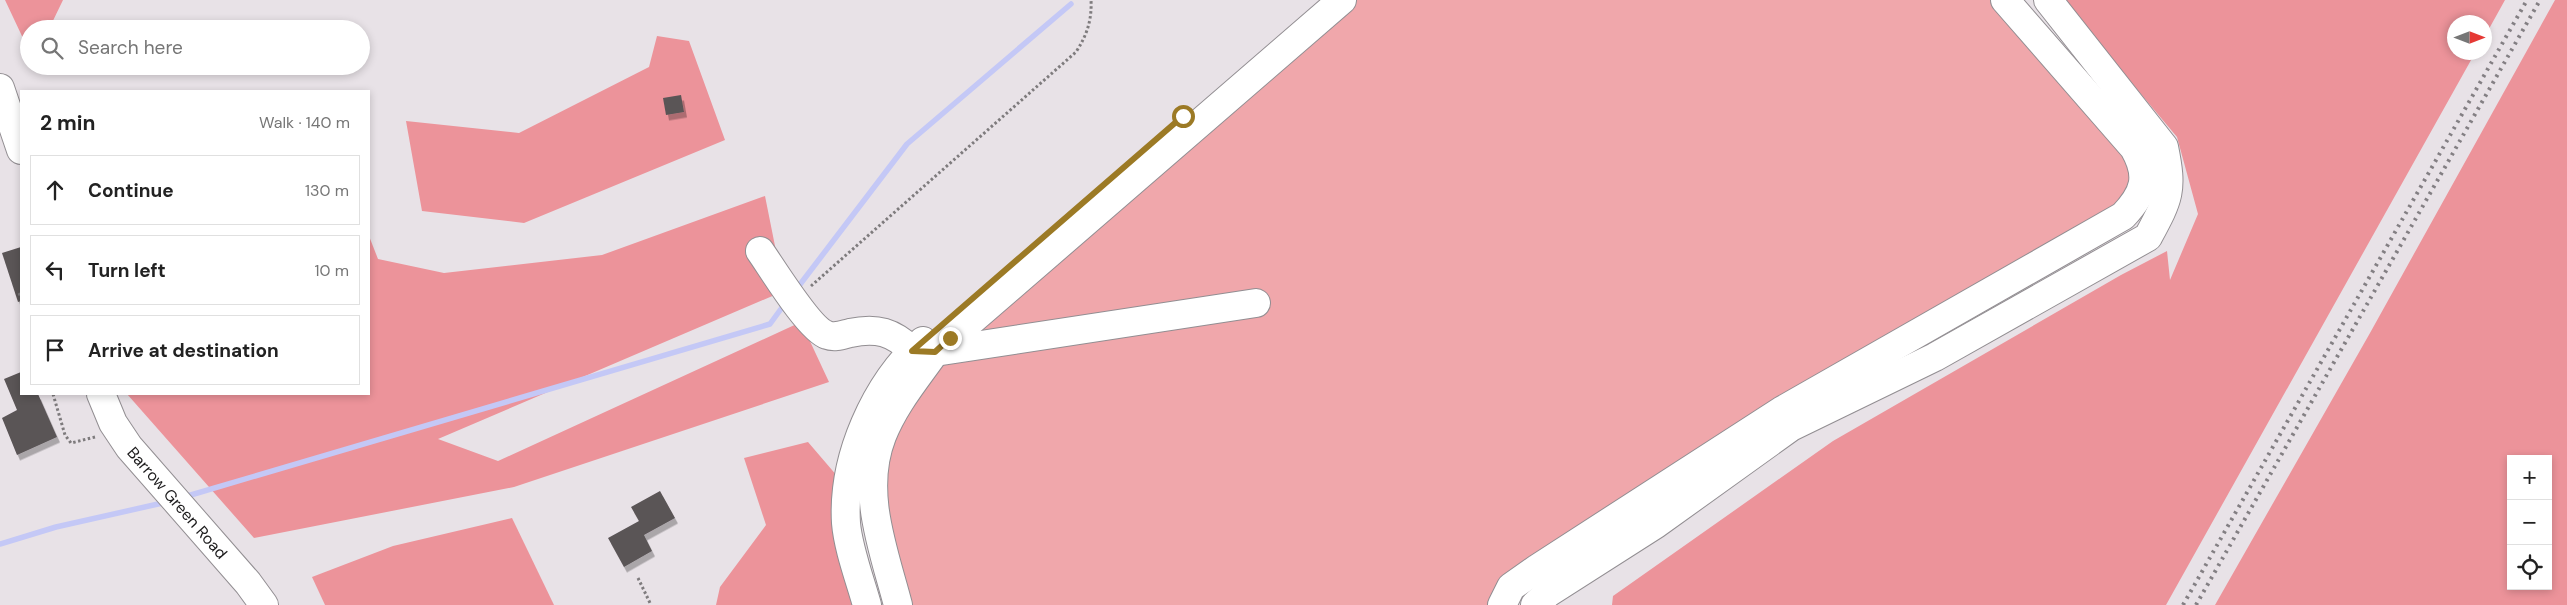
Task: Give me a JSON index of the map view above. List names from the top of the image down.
{
  "streets": {
    "street": ["Barrow Green Road"]
  },
  "north": "right",
  "page": {
    "search": "Search here",
    "heading": ["2 min", "Walk · 140 m"],
    "list": [
      ["Continue", "130 m"],
      ["Turn left", "10 m"],
      "Arrive at destination"
    ],
    "map_buttons": ["+", "−"]
  }
}
